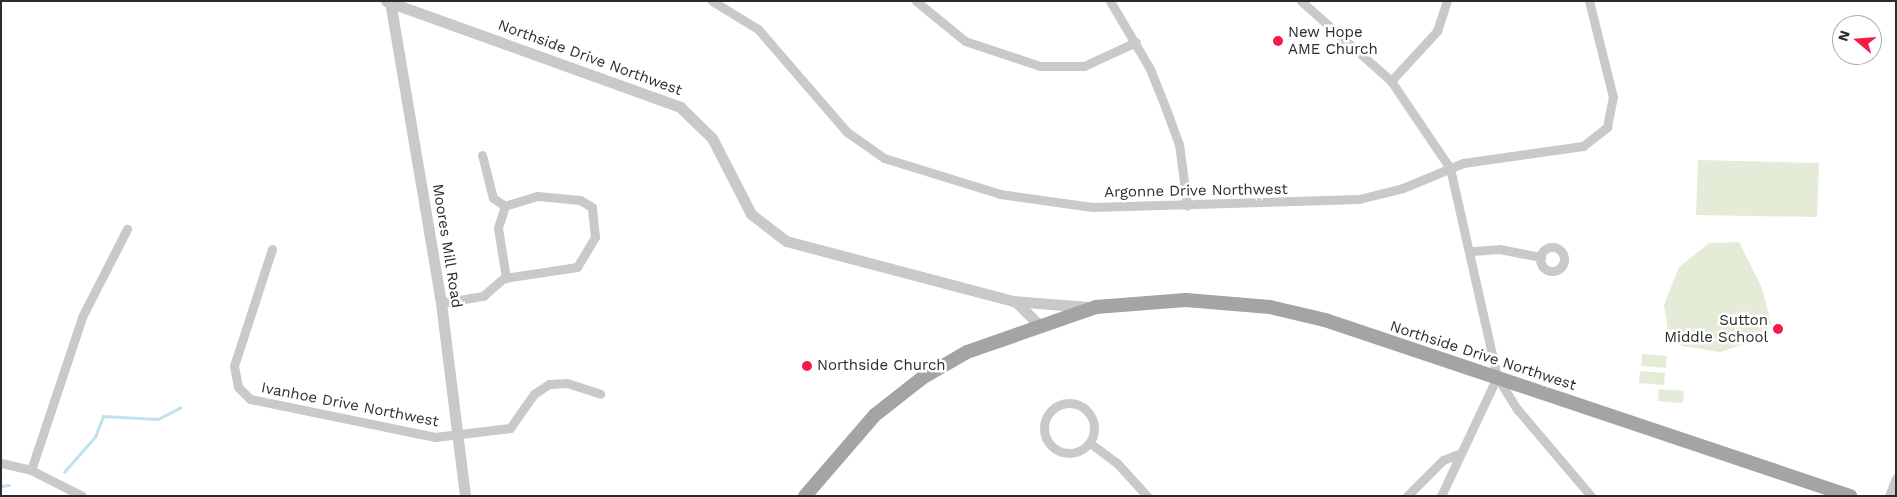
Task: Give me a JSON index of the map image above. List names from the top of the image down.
{
  "streets": {
    "main road": ["Northside Drive Northwest"],
    "street": ["Argonne Drive Northwest", "Moores Mill Road", "Ivanhoe Drive Northwest"]
  },
  "crossings": [
    ["Northside Drive Northwest", "Moores Mill Road"],
    ["Moores Mill Road", "Ivanhoe Drive Northwest"]
  ],
  "places": ["New Hope AME Church", "Sutton Middle School", "Northside Church"],
  "north": "left"
}
